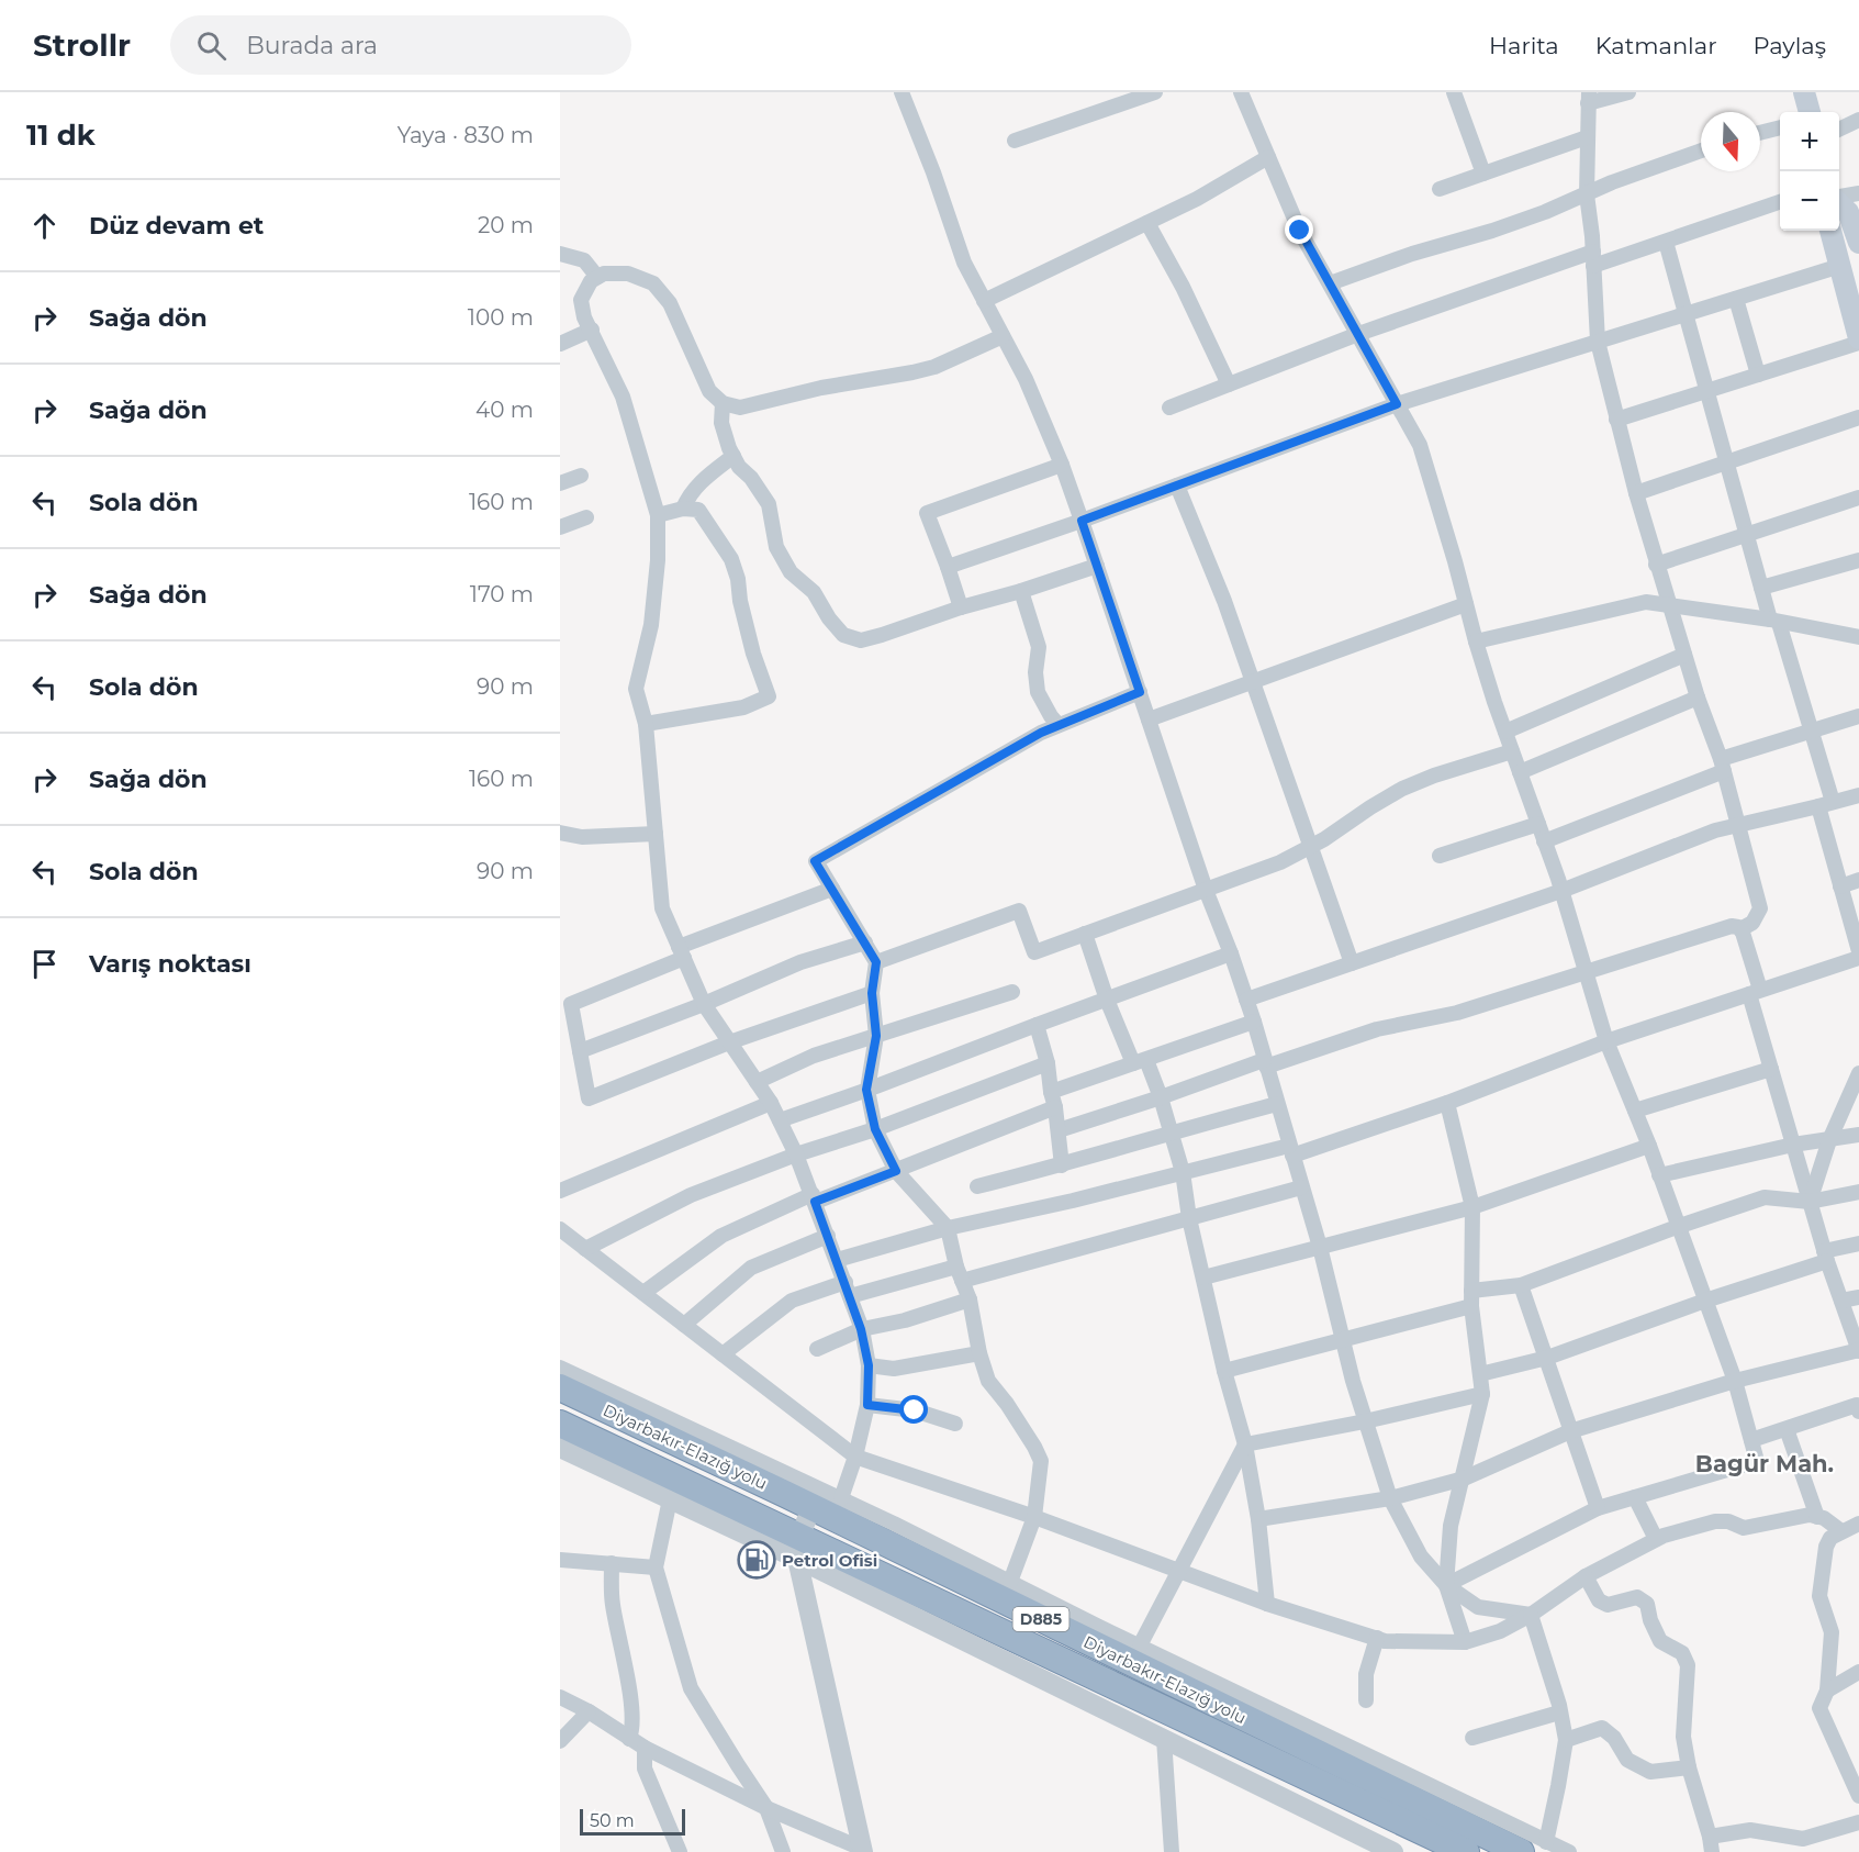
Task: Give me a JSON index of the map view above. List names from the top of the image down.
{
  "streets": {
    "highway": ["Diyarbakır-Elazığ yolu", "D885"]
  },
  "districts": ["Bagür Mah."],
  "places": {
    "fuel station": ["Petrol Ofisi"]
  },
  "scale_bar": "50 m",
  "north": "bottom",
  "page": {
    "header": "Strollr",
    "search": "Burada ara",
    "nav": ["Harita", "Katmanlar", "Paylaş"],
    "heading": ["11 dk", "Yaya · 830 m"],
    "map_buttons": ["+", "−"],
    "list": [
      ["Düz devam et", "20 m"],
      ["Sağa dön", "100 m"],
      ["Sağa dön", "40 m"],
      ["Sola dön", "160 m"],
      ["Sağa dön", "170 m"],
      ["Sola dön", "90 m"],
      ["Sağa dön", "160 m"],
      ["Sola dön", "90 m"],
      "Varış noktası"
    ],
    "scale": "50 m"
  }
}
